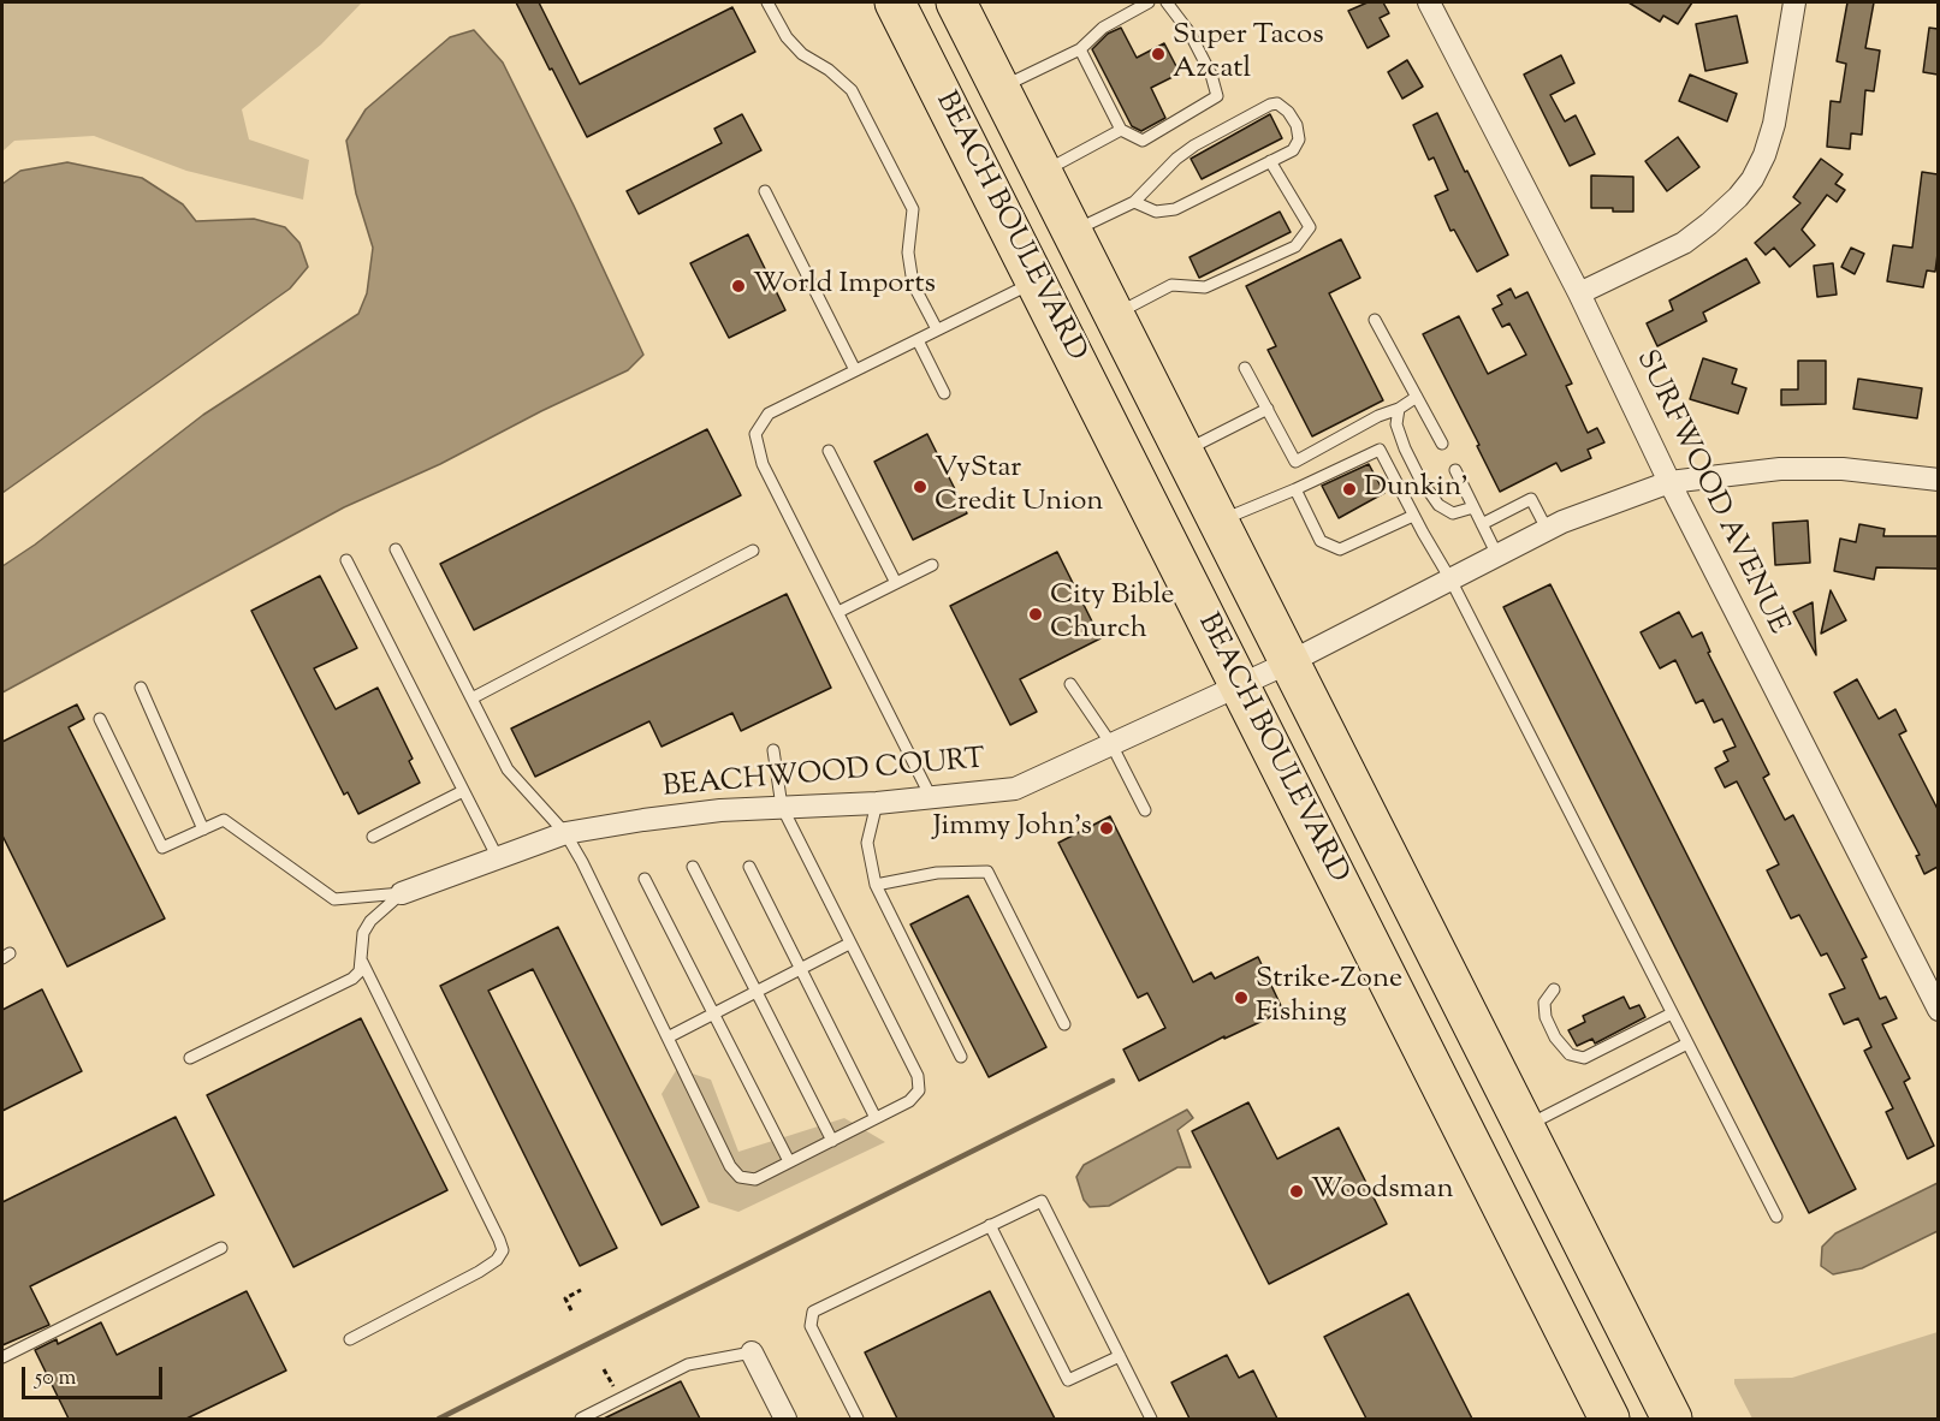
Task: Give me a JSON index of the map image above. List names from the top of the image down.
{
  "streets": {
    "highway": ["BEACH BOULEVARD"],
    "street": ["SURFWOOD AVENUE", "BEACHWOOD COURT"]
  },
  "crossings": [
    ["BEACH BOULEVARD", "BEACHWOOD COURT"],
    ["SURFWOOD AVENUE", "BEACHWOOD COURT"]
  ],
  "places": [
    "Super Tacos Azcatl",
    "World Imports",
    "VyStar Credit Union",
    "Dunkin'",
    "City Bible Church",
    "Jimmy John's",
    "Strike-Zone Fishing",
    "Woodsman"
  ],
  "scale_bar": "50 m"
}
